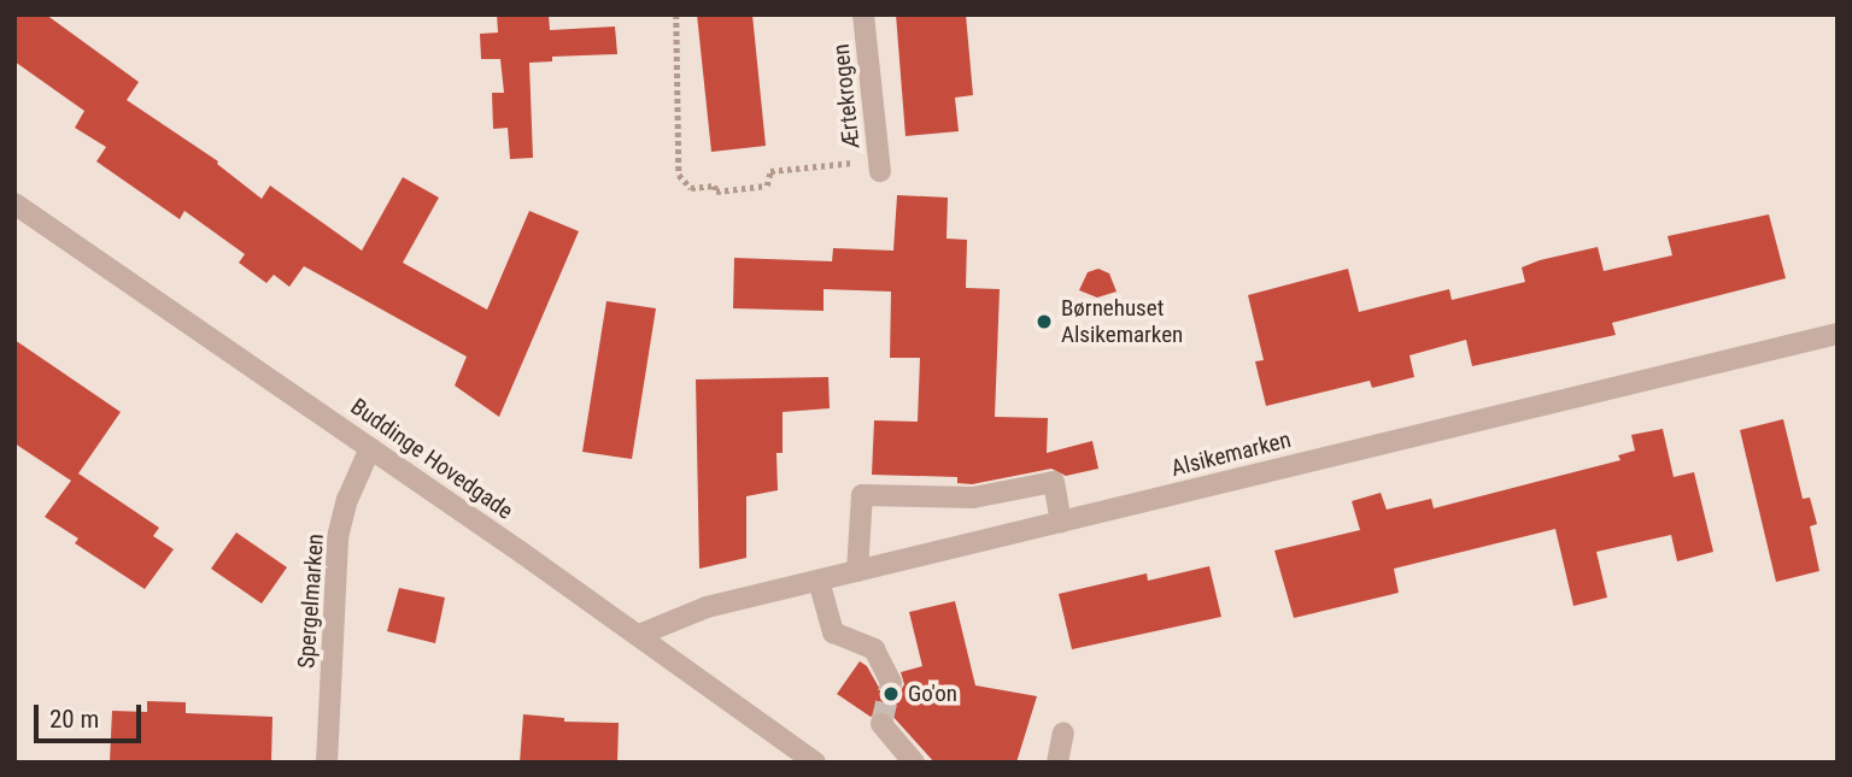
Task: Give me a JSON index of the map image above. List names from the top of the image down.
{
  "streets": {
    "street": [
      "Ærtekrogen",
      "Alsikemarken",
      "Buddinge Hovedgade",
      "Spergelmarken"
    ]
  },
  "crossings": [
    ["Alsikemarken", "Buddinge Hovedgade"],
    ["Buddinge Hovedgade", "Spergelmarken"]
  ],
  "places": ["Børnehuset Alsikemarken", "Go'on"],
  "scale_bar": "20 m"
}
